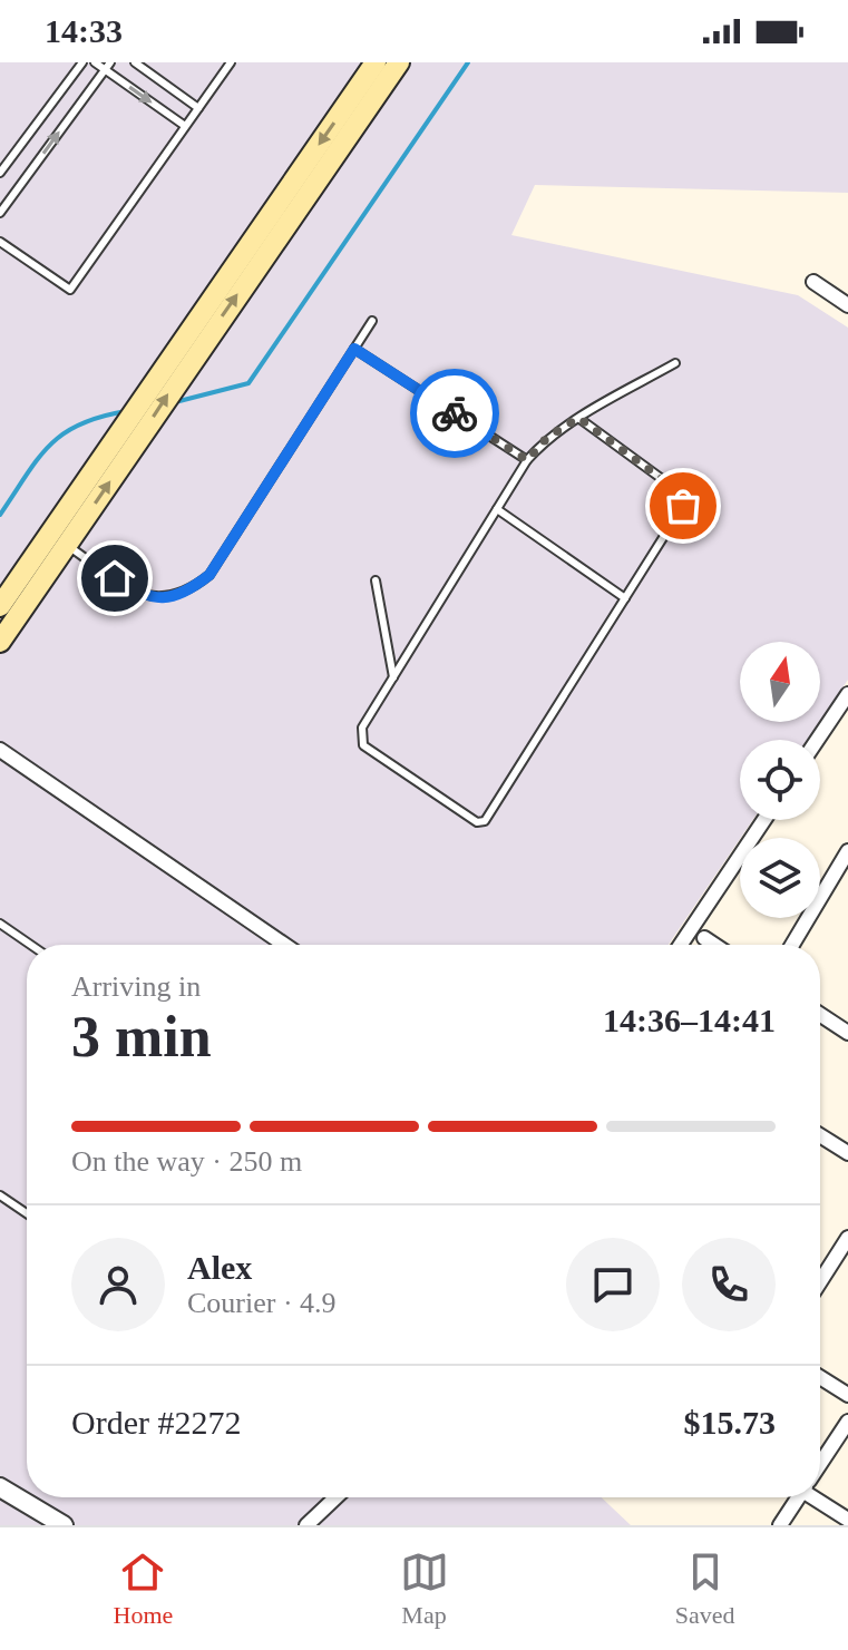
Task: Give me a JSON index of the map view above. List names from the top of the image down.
{
  "north": "top",
  "page": {
    "status": "14:33",
    "heading": ["3 min", "Arriving in", "14:36–14:41"],
    "panel": [
      "Alex",
      "Courier · 4.9",
      "Order #2272",
      "$15.73"
    ],
    "bar": "On the way · 250 m",
    "tabs": ["Home", "Map", "Saved"]
  }
}
